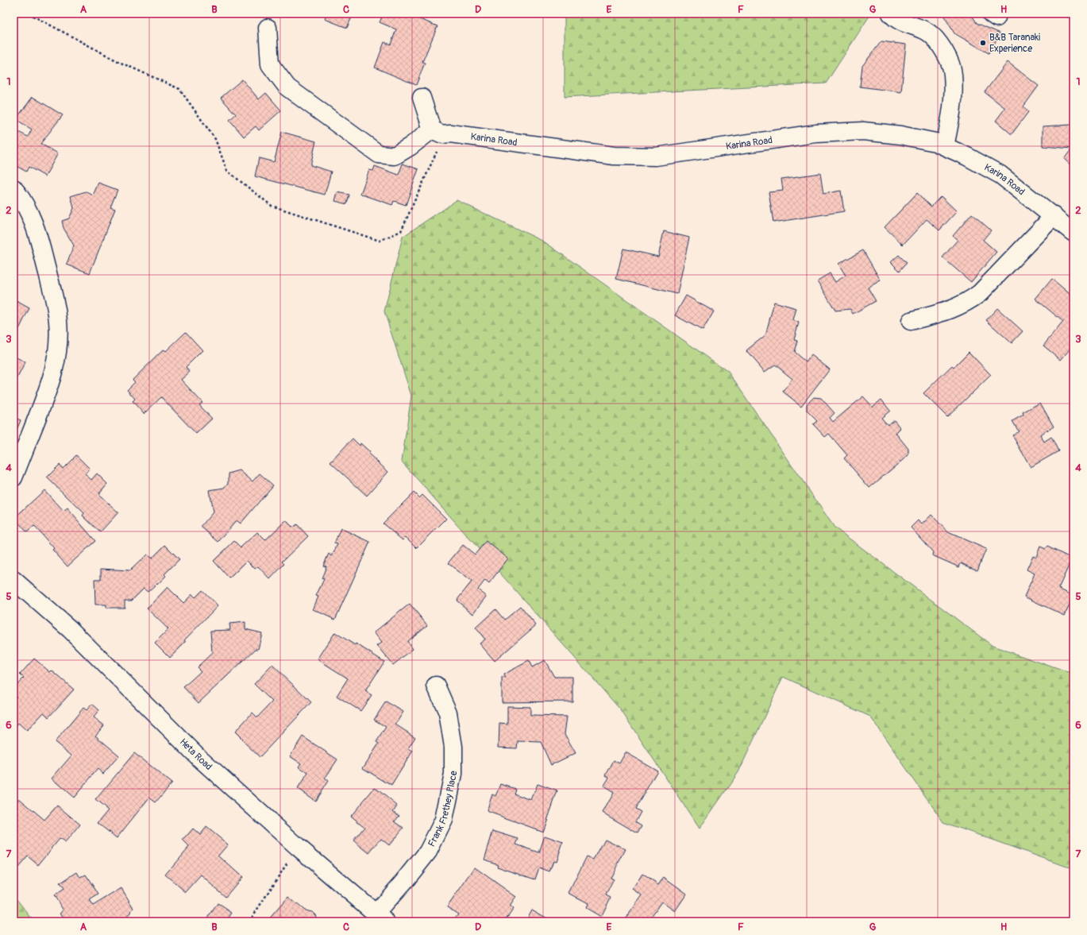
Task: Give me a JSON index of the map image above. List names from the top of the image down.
{
  "streets": {
    "street": ["Karina Road", "Heta Road", "Frank Frethey Place"]
  },
  "crossings": [
    ["Heta Road", "Frank Frethey Place"]
  ],
  "places": ["B&B Taranaki Experience"],
  "grid": {
    "columns": [
      "A",
      "B",
      "C",
      "D",
      "E",
      "F",
      "G",
      "H"
    ],
    "rows": [
      "1",
      "2",
      "3",
      "4",
      "5",
      "6",
      "7"
    ]
  }
}
